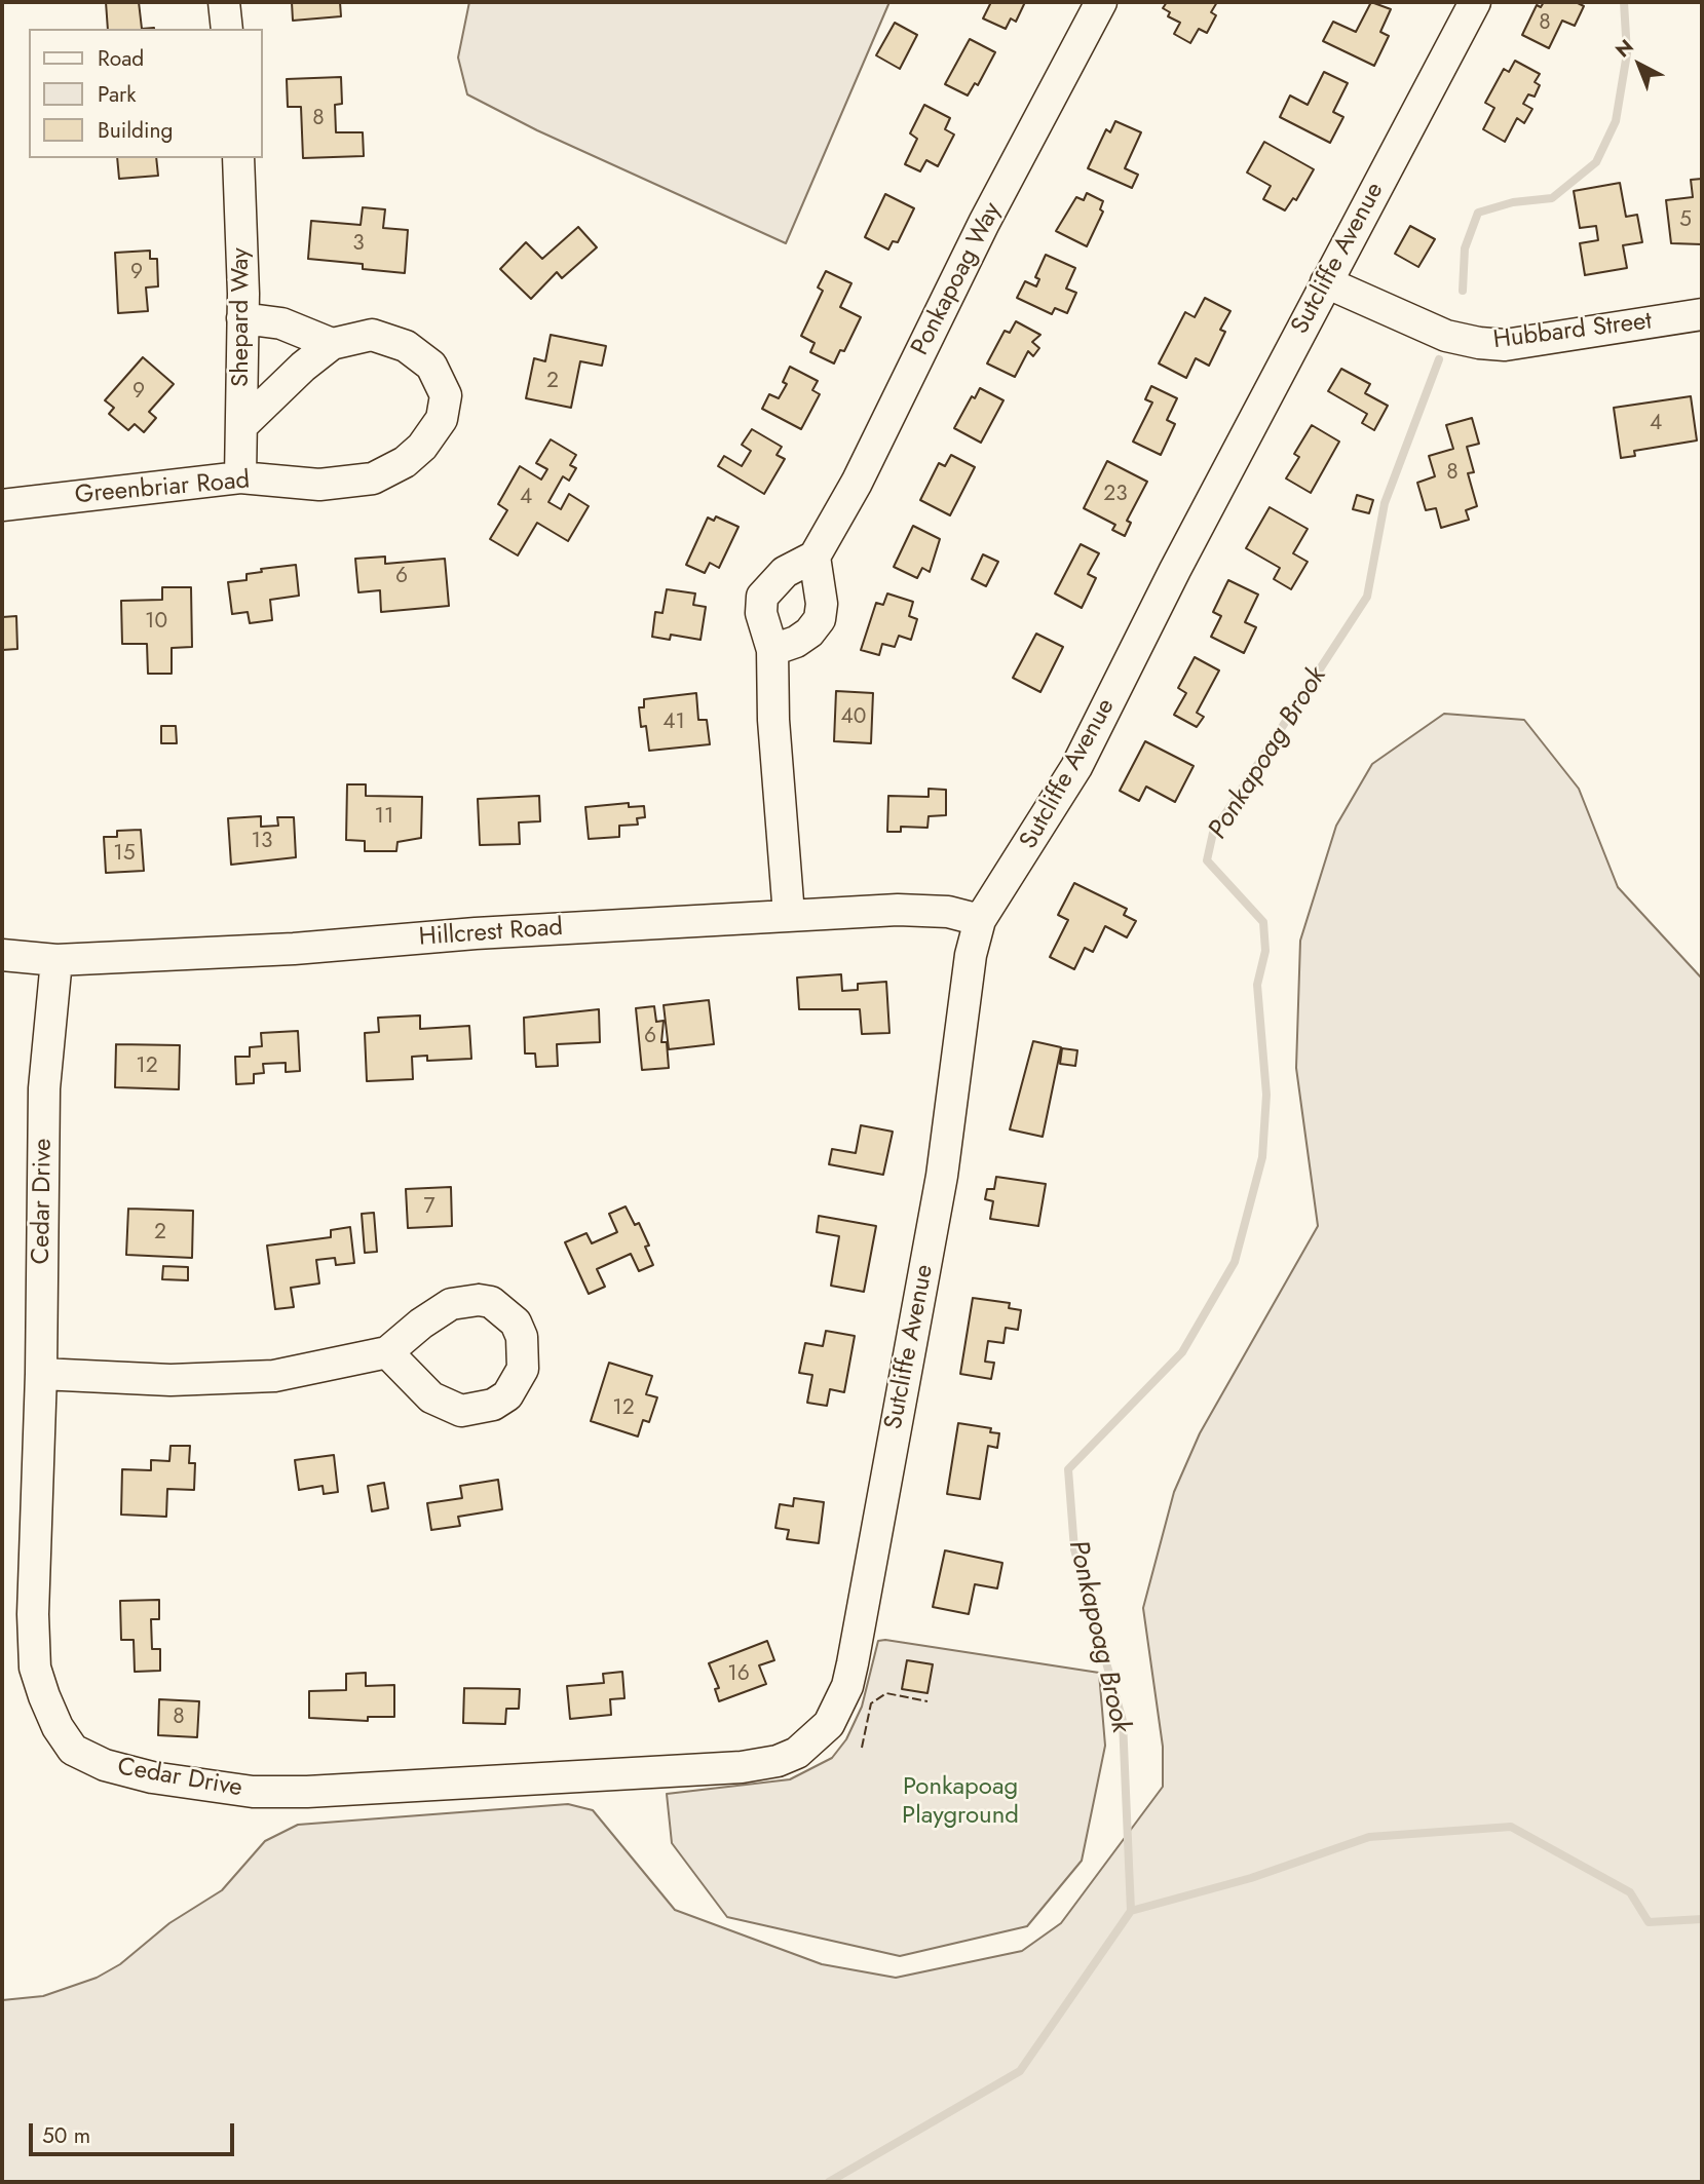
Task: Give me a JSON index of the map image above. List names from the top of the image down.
{
  "streets": {
    "street": [
      "Sutcliffe Avenue",
      "Ponkapoag Way",
      "Shepard Way",
      "Hubbard Street",
      "Greenbriar Road",
      "Hillcrest Road",
      "Cedar Drive"
    ]
  },
  "crossings": [
    ["Sutcliffe Avenue", "Hubbard Street"],
    ["Sutcliffe Avenue", "Hillcrest Road"],
    ["Sutcliffe Avenue", "Cedar Drive"],
    ["Shepard Way", "Greenbriar Road"],
    ["Hillcrest Road", "Cedar Drive"]
  ],
  "water": ["Ponkapoag Brook"],
  "parks": ["Ponkapoag Playground"],
  "house_numbers": [
    "8",
    "8",
    "5",
    "3",
    "9",
    "2",
    "9",
    "4",
    "8",
    "23",
    "4",
    "6",
    "10",
    "40",
    "41",
    "11",
    "13",
    "15",
    "6",
    "12",
    "7",
    "2",
    "12",
    "16",
    "8"
  ],
  "legend": ["Road", "Park", "Building"],
  "scale_bar": "50 m",
  "north": "top left"
}
